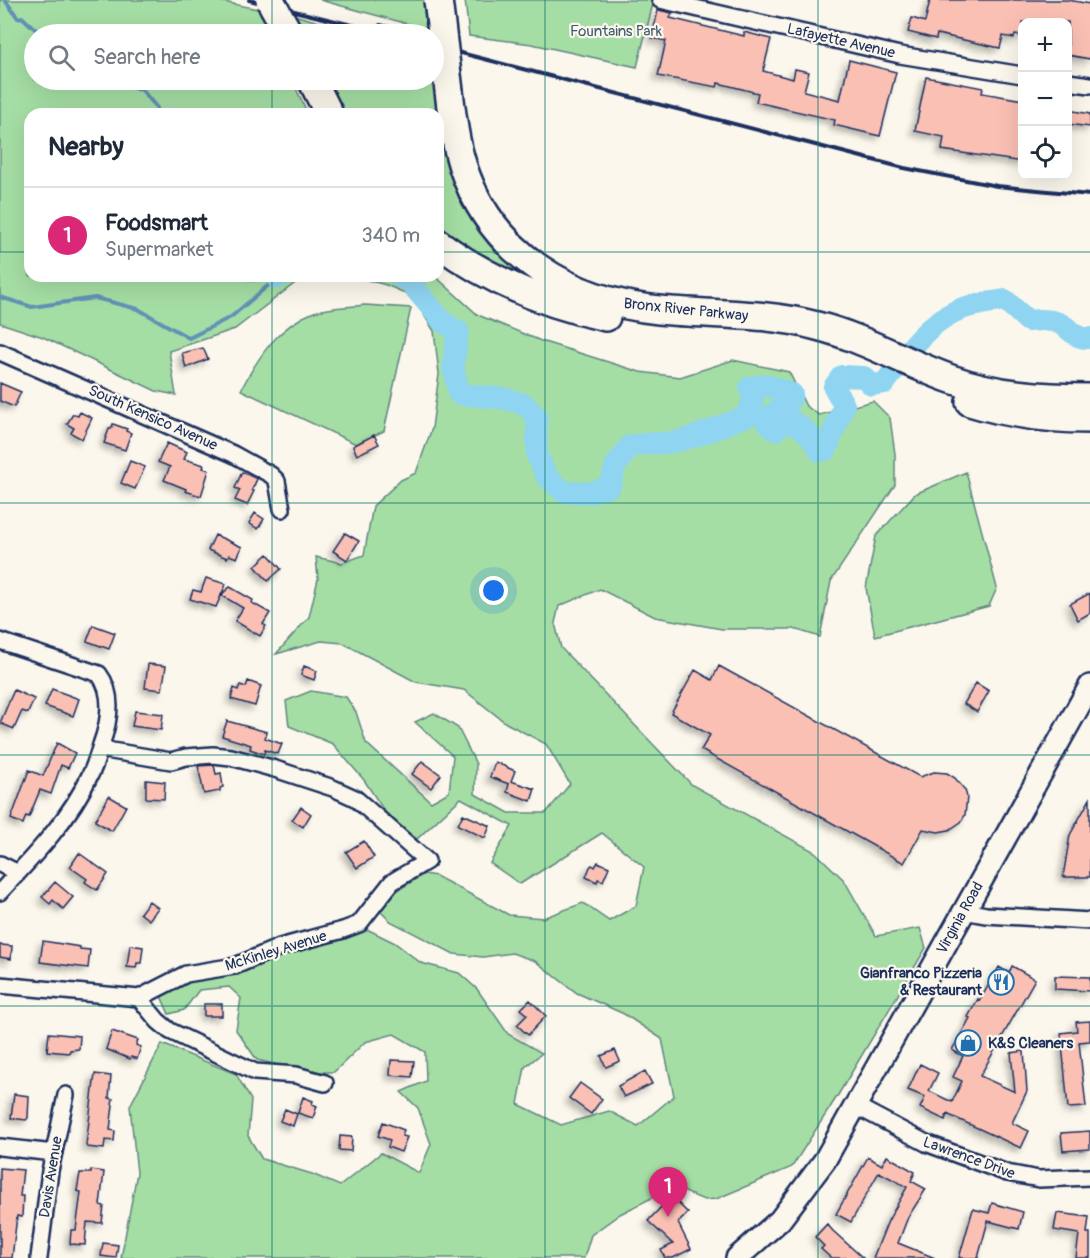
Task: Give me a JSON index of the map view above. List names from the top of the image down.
{
  "streets": {
    "highway": ["Bronx River Parkway"],
    "street": [
      "Lafayette Avenue",
      "South Kensico Avenue",
      "Virginia Road",
      "McKinley Avenue",
      "Lawrence Drive",
      "Davis Avenue"
    ]
  },
  "crossings": [
    ["Virginia Road", "Lawrence Drive"]
  ],
  "parks": ["Fountains Park"],
  "places": {
    "restaurant": ["Gianfranco Pizzeria & Restaurant"],
    "shop": ["K&S Cleaners"]
  },
  "page": {
    "map_buttons": ["+", "−"],
    "search": "Search here",
    "heading": "Nearby",
    "list": [
      {
        "mark": "1",
        "name": "Foodsmart",
        "note": "Supermarket",
        "value": "340 m"
      }
    ],
    "pins": "1"
  }
}
